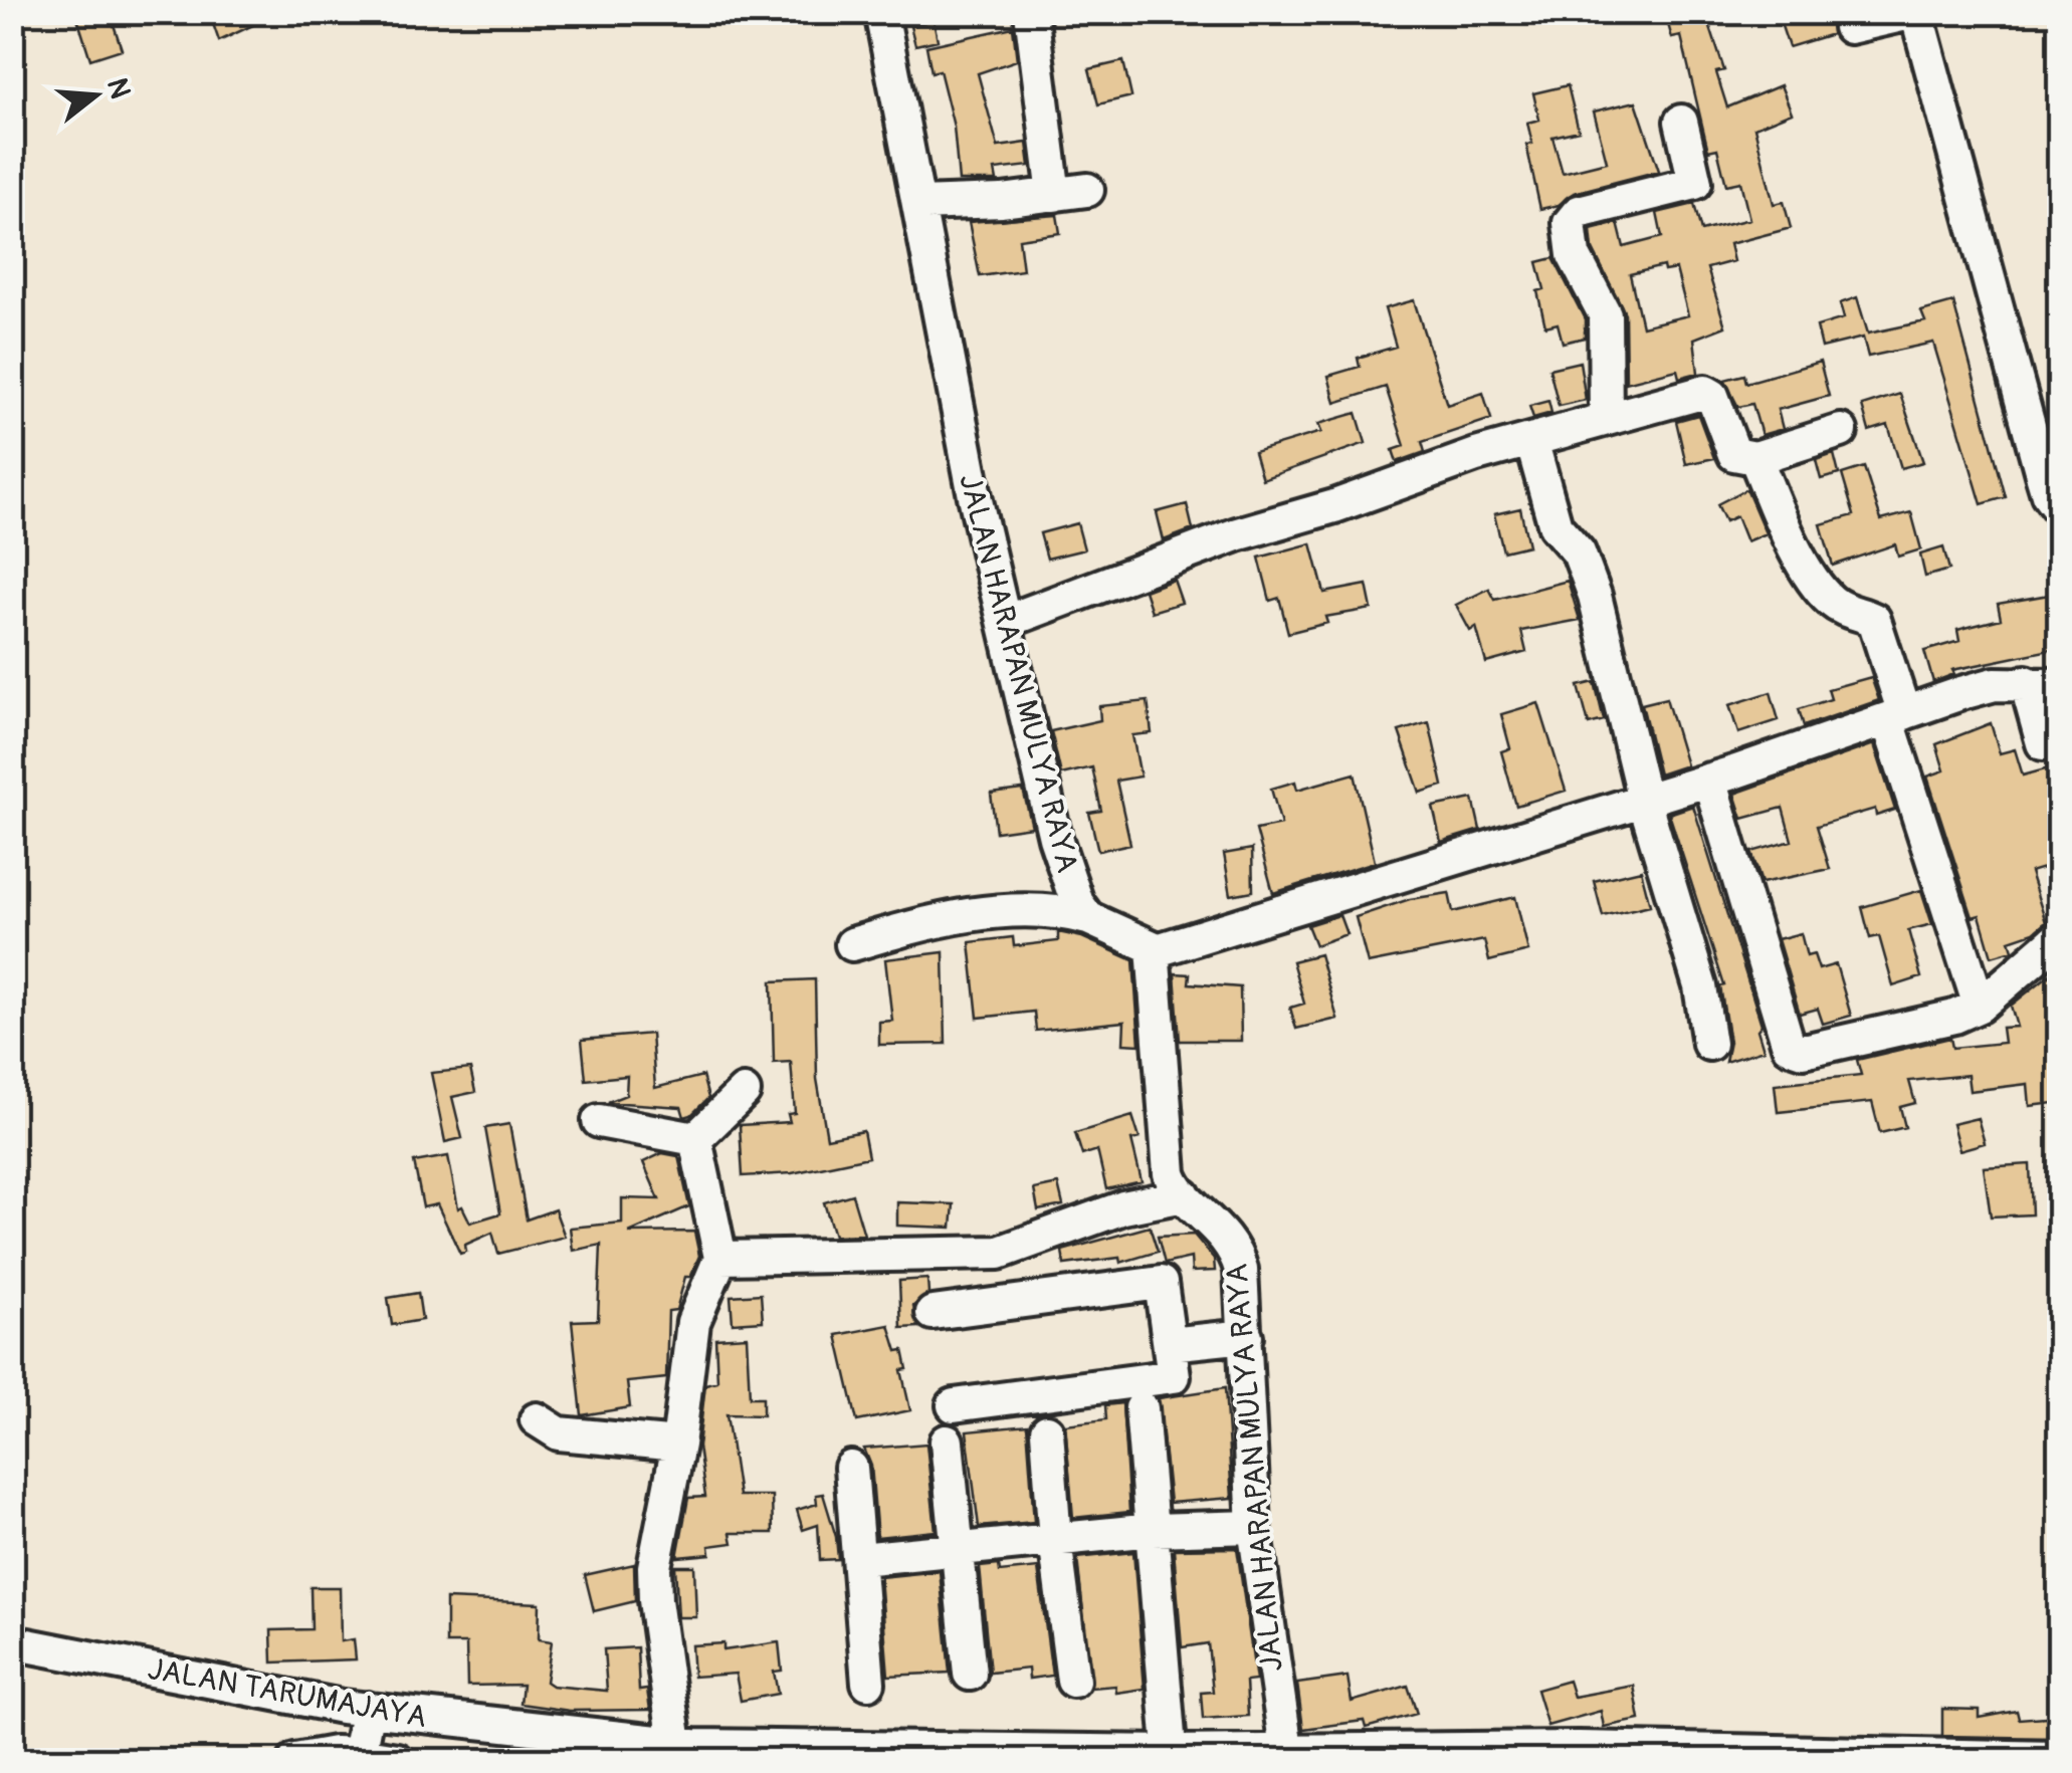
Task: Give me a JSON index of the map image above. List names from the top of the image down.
{
  "streets": {
    "street": ["JALAN HARAPAN MULYA RAYA", "JALAN TARUMAJAYA"]
  },
  "crossings": [
    ["JALAN HARAPAN MULYA RAYA", "JALAN TARUMAJAYA"]
  ],
  "north": "right"
}
